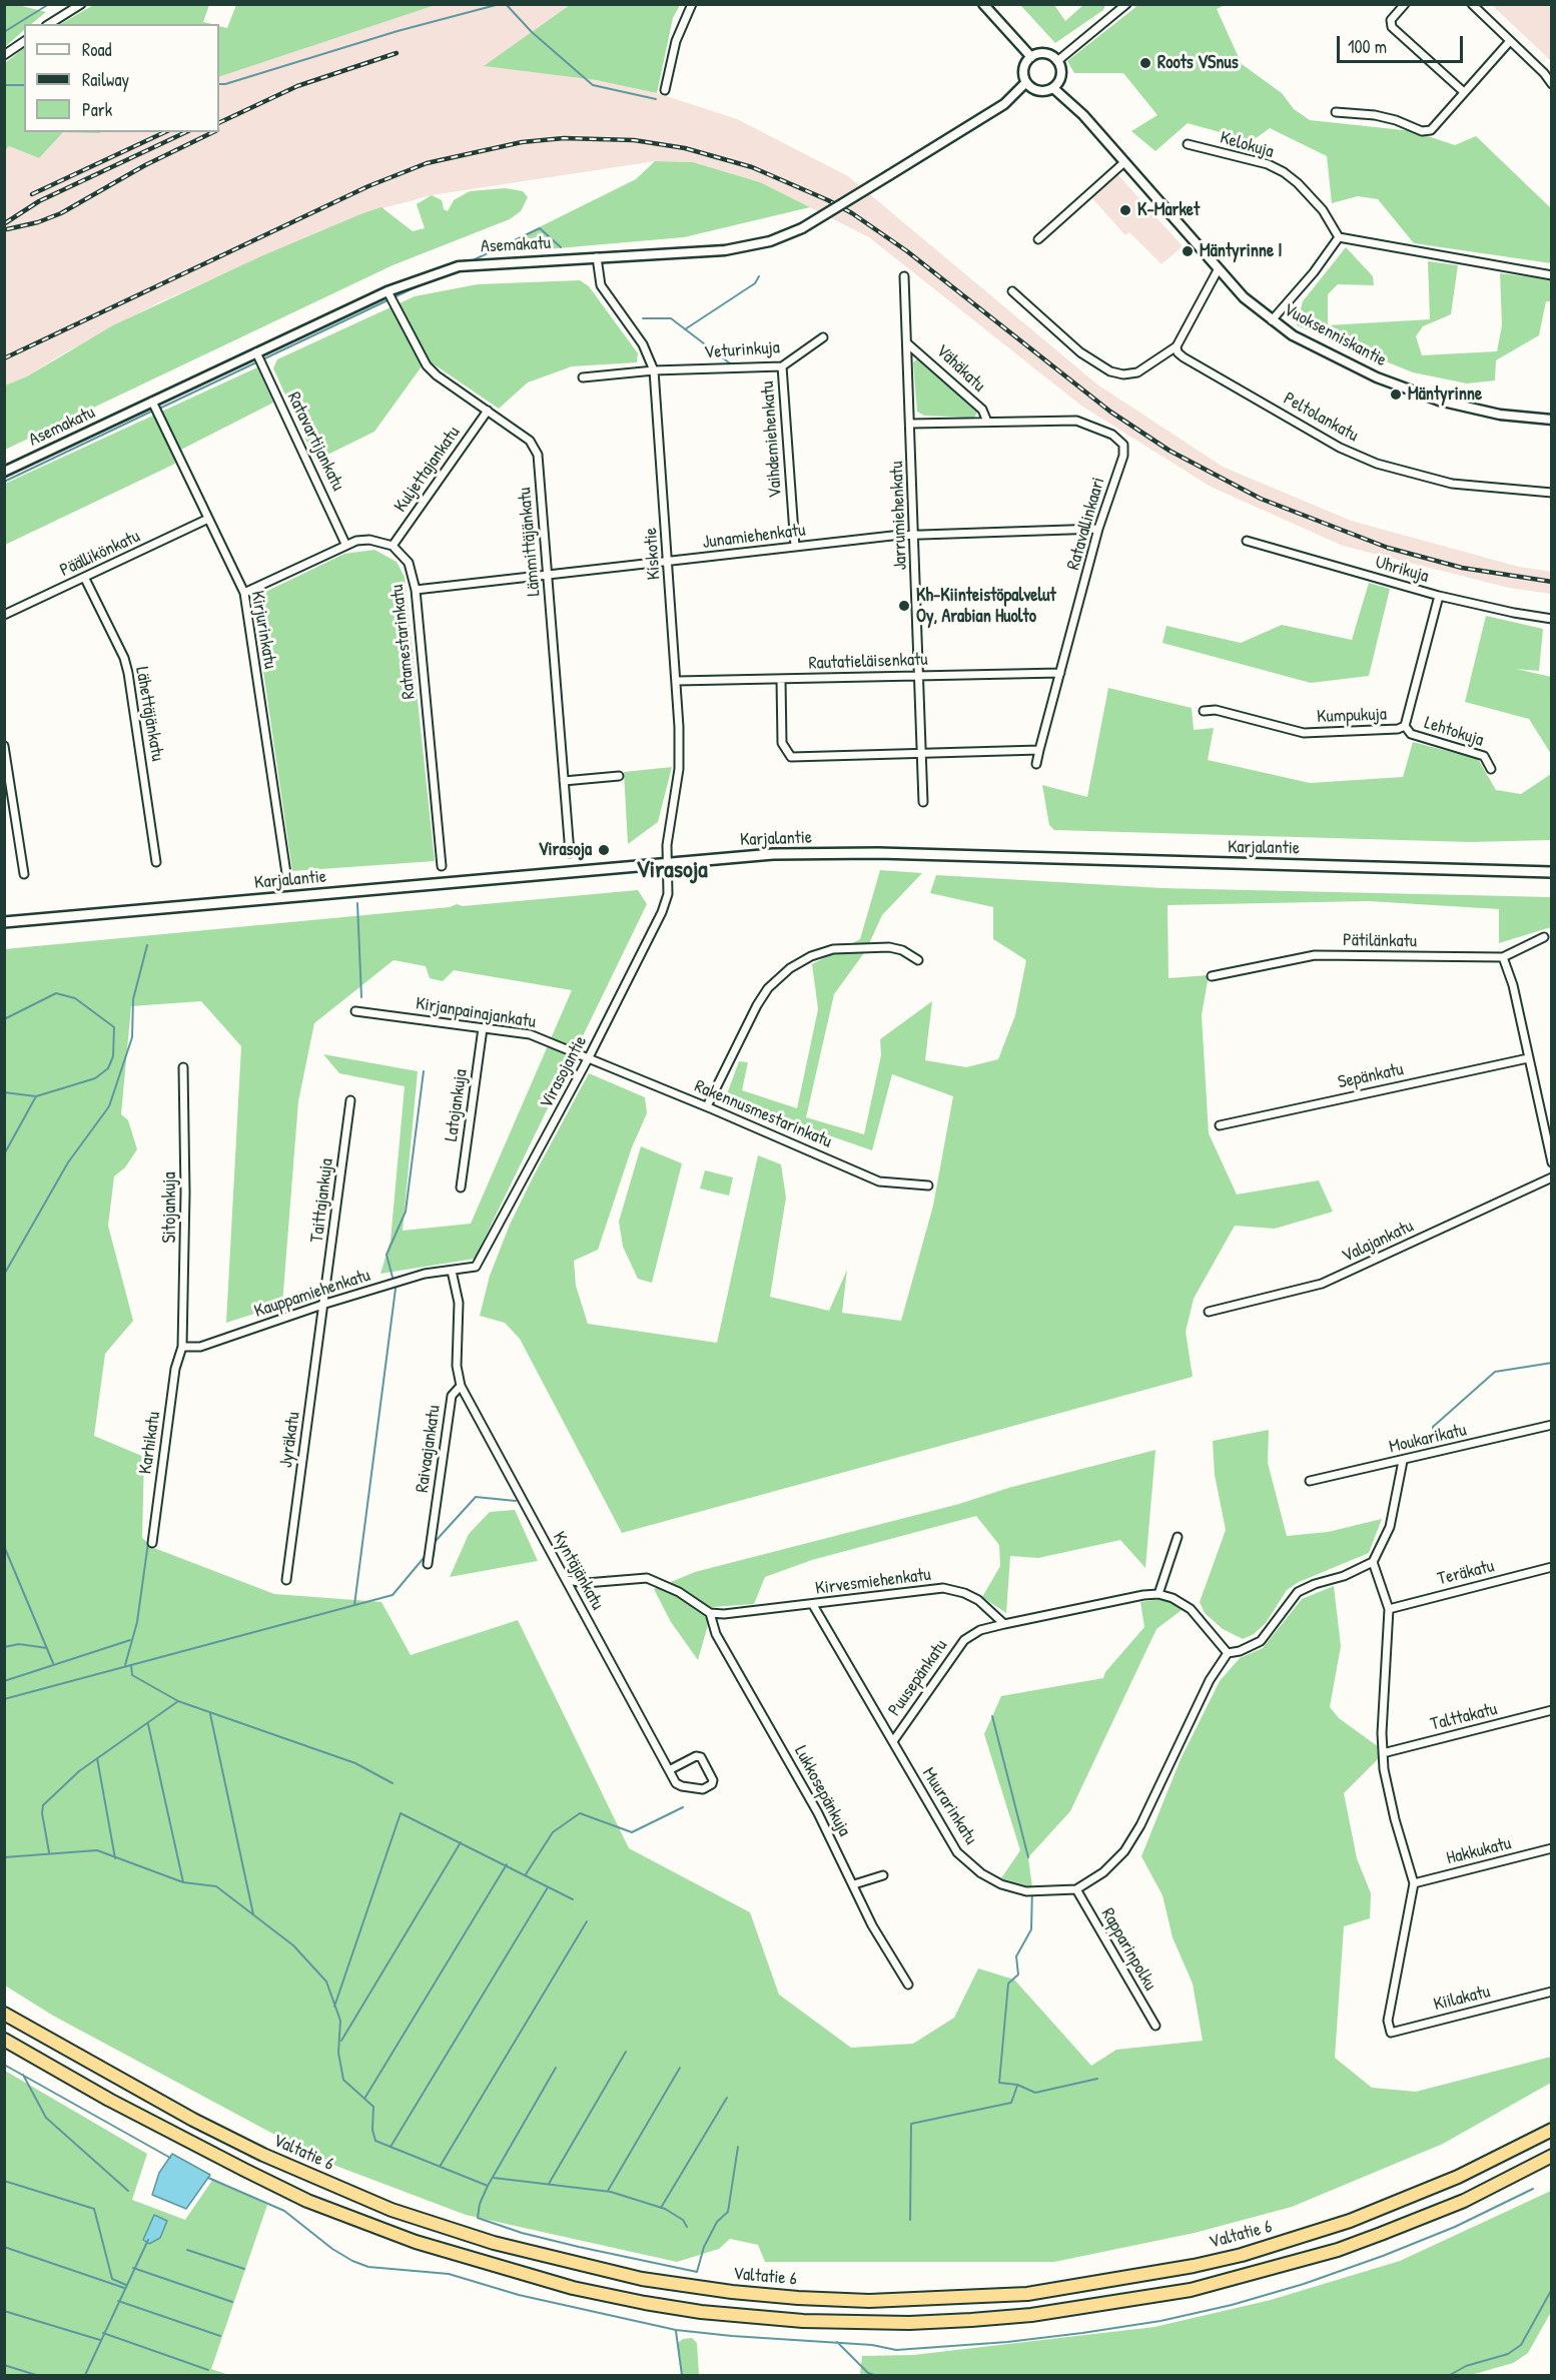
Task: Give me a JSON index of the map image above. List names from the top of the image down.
{
  "streets": {
    "highway": ["Valtatie 6"],
    "main road": ["Karjalantie"],
    "street": [
      "Kelokuja",
      "Asemakatu",
      "Vuoksenniskantie",
      "Veturinkuja",
      "Vähäkatu",
      "Peltolankatu",
      "Vaihdemiehenkatu",
      "Ratavartijankatu",
      "Kuljettajankatu",
      "Jarrumiehenkatu",
      "Ratavallinkaari",
      "Junamiehenkatu",
      "Lämmittäjänkatu",
      "Päällikönkatu",
      "Kiskotie",
      "Uhrikuja",
      "Kirjurinkatu",
      "Ratamestarinkatu",
      "Rautatieläisenkatu",
      "Lähettäjänkatu",
      "Kumpukuja",
      "Lehtokuja",
      "Pätilänkatu",
      "Kirjanpainajankatu",
      "Virasojantie",
      "Sepänkatu",
      "Latojankuja",
      "Rakennusmestarinkatu",
      "Taittajankuja",
      "Sitojankuja",
      "Valajankatu",
      "Kauppamiehenkatu",
      "Moukarikatu",
      "Jyräkatu",
      "Karhikatu",
      "Raivaajankatu",
      "Kyntäjänkatu",
      "Teräkatu",
      "Kirvesmiehenkatu",
      "Puusepänkatu",
      "Talttakatu",
      "Lukkosepänkuja",
      "Muurarinkatu",
      "Hakkukatu",
      "Rapparinpolku",
      "Kiilakatu"
    ]
  },
  "crossings": [
    ["Asemakatu", "Vuoksenniskantie"],
    ["Asemakatu", "Ratavartijankatu"],
    ["Asemakatu", "Lämmittäjänkatu"],
    ["Asemakatu", "Kiskotie"],
    ["Asemakatu", "Kirjurinkatu"],
    ["Veturinkuja", "Vaihdemiehenkatu"],
    ["Veturinkuja", "Kiskotie"],
    ["Vähäkatu", "Jarrumiehenkatu"],
    ["Vähäkatu", "Ratavallinkaari"],
    ["Vaihdemiehenkatu", "Junamiehenkatu"],
    ["Kuljettajankatu", "Lämmittäjänkatu"],
    ["Kuljettajankatu", "Ratamestarinkatu"],
    ["Jarrumiehenkatu", "Ratavallinkaari"],
    ["Jarrumiehenkatu", "Junamiehenkatu"],
    ["Jarrumiehenkatu", "Rautatieläisenkatu"],
    ["Ratavallinkaari", "Junamiehenkatu"],
    ["Ratavallinkaari", "Rautatieläisenkatu"],
    ["Junamiehenkatu", "Lämmittäjänkatu"],
    ["Junamiehenkatu", "Kiskotie"],
    ["Junamiehenkatu", "Ratamestarinkatu"],
    ["Päällikönkatu", "Kirjurinkatu"],
    ["Päällikönkatu", "Lähettäjänkatu"],
    ["Kiskotie", "Rautatieläisenkatu"],
    ["Kiskotie", "Karjalantie"],
    ["Kiskotie", "Virasojantie"],
    ["Uhrikuja", "Kumpukuja"],
    ["Kumpukuja", "Lehtokuja"],
    ["Karjalantie", "Virasojantie"],
    ["Kirjanpainajankatu", "Virasojantie"],
    ["Kirjanpainajankatu", "Latojankuja"],
    ["Kirjanpainajankatu", "Rakennusmestarinkatu"],
    ["Virasojantie", "Rakennusmestarinkatu"],
    ["Virasojantie", "Kauppamiehenkatu"],
    ["Virasojantie", "Raivaajankatu"],
    ["Taittajankuja", "Kauppamiehenkatu"],
    ["Taittajankuja", "Jyräkatu"],
    ["Sitojankuja", "Kauppamiehenkatu"],
    ["Sitojankuja", "Karhikatu"],
    ["Kauppamiehenkatu", "Jyräkatu"],
    ["Kauppamiehenkatu", "Karhikatu"],
    ["Kauppamiehenkatu", "Raivaajankatu"],
    ["Raivaajankatu", "Kyntäjänkatu"],
    ["Kirvesmiehenkatu", "Puusepänkatu"],
    ["Kirvesmiehenkatu", "Lukkosepänkuja"],
    ["Kirvesmiehenkatu", "Muurarinkatu"],
    ["Puusepänkatu", "Muurarinkatu"],
    ["Muurarinkatu", "Rapparinpolku"],
    ["Hakkukatu", "Kiilakatu"]
  ],
  "districts": ["Virasoja"],
  "places": [
    "Roots VSnus",
    "K-Market",
    "Mäntyrinne I",
    "Mäntyrinne",
    "Kh-Kiinteistöpalvelut Oy, Arabian Huolto",
    "Virasoja"
  ],
  "legend": ["Road", "Railway", "Park"],
  "scale_bar": "100 m"
}
